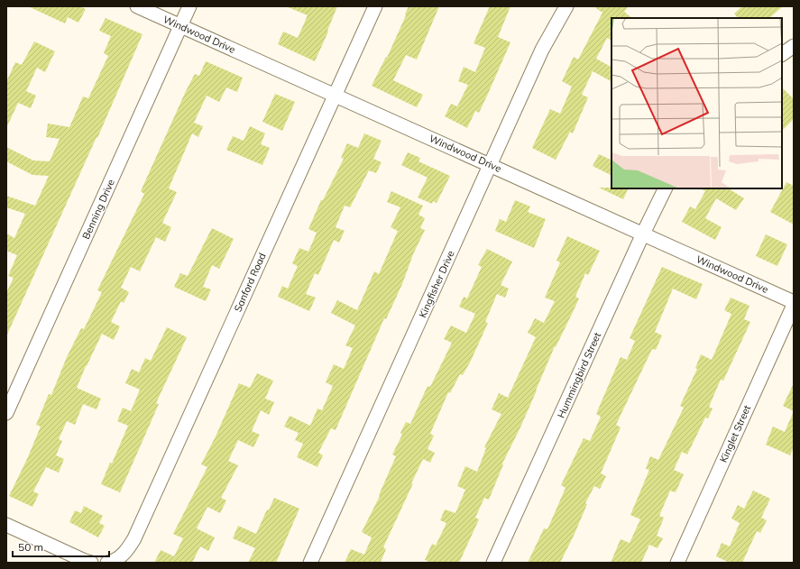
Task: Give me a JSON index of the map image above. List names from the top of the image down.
{
  "streets": {
    "street": [
      "Windwood Drive",
      "Benning Drive",
      "Sanford Road",
      "Kingfisher Drive",
      "Hummingbird Street",
      "Kinglet Street"
    ]
  },
  "crossings": [
    ["Windwood Drive", "Benning Drive"],
    ["Windwood Drive", "Sanford Road"],
    ["Windwood Drive", "Kingfisher Drive"],
    ["Windwood Drive", "Hummingbird Street"]
  ],
  "scale_bar": "50 m"
}
